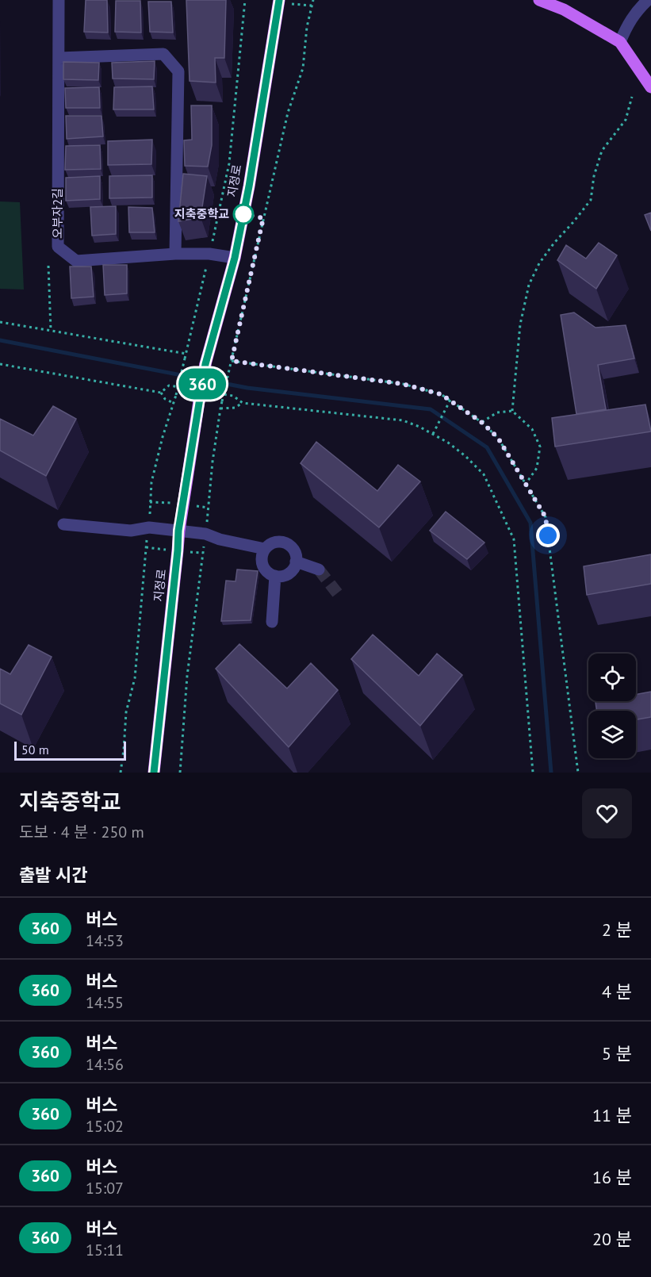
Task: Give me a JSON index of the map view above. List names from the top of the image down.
{
  "streets": {
    "main road": ["지정로"],
    "street": ["오부자2길"]
  },
  "crossings": [
    ["지정로", "오부자2길"]
  ],
  "places": ["지축중학교"],
  "lines": ["bus line 360"],
  "scale_bar": "50 m",
  "page": {
    "on_map": "360",
    "scale": "50 m",
    "heading": [
      ["지축중학교", "도보 · 4 분 · 250 m"],
      "출발 시간"
    ],
    "list": [
      {
        "mark": "360",
        "name": "버스",
        "note": "14:53",
        "value": "2 분"
      },
      {
        "mark": "360",
        "name": "버스",
        "note": "14:55",
        "value": "4 분"
      },
      {
        "mark": "360",
        "name": "버스",
        "note": "14:56",
        "value": "5 분"
      },
      {
        "mark": "360",
        "name": "버스",
        "note": "15:02",
        "value": "11 분"
      },
      {
        "mark": "360",
        "name": "버스",
        "note": "15:07",
        "value": "16 분"
      },
      {
        "mark": "360",
        "name": "버스",
        "note": "15:11",
        "value": "20 분"
      }
    ]
  }
}
